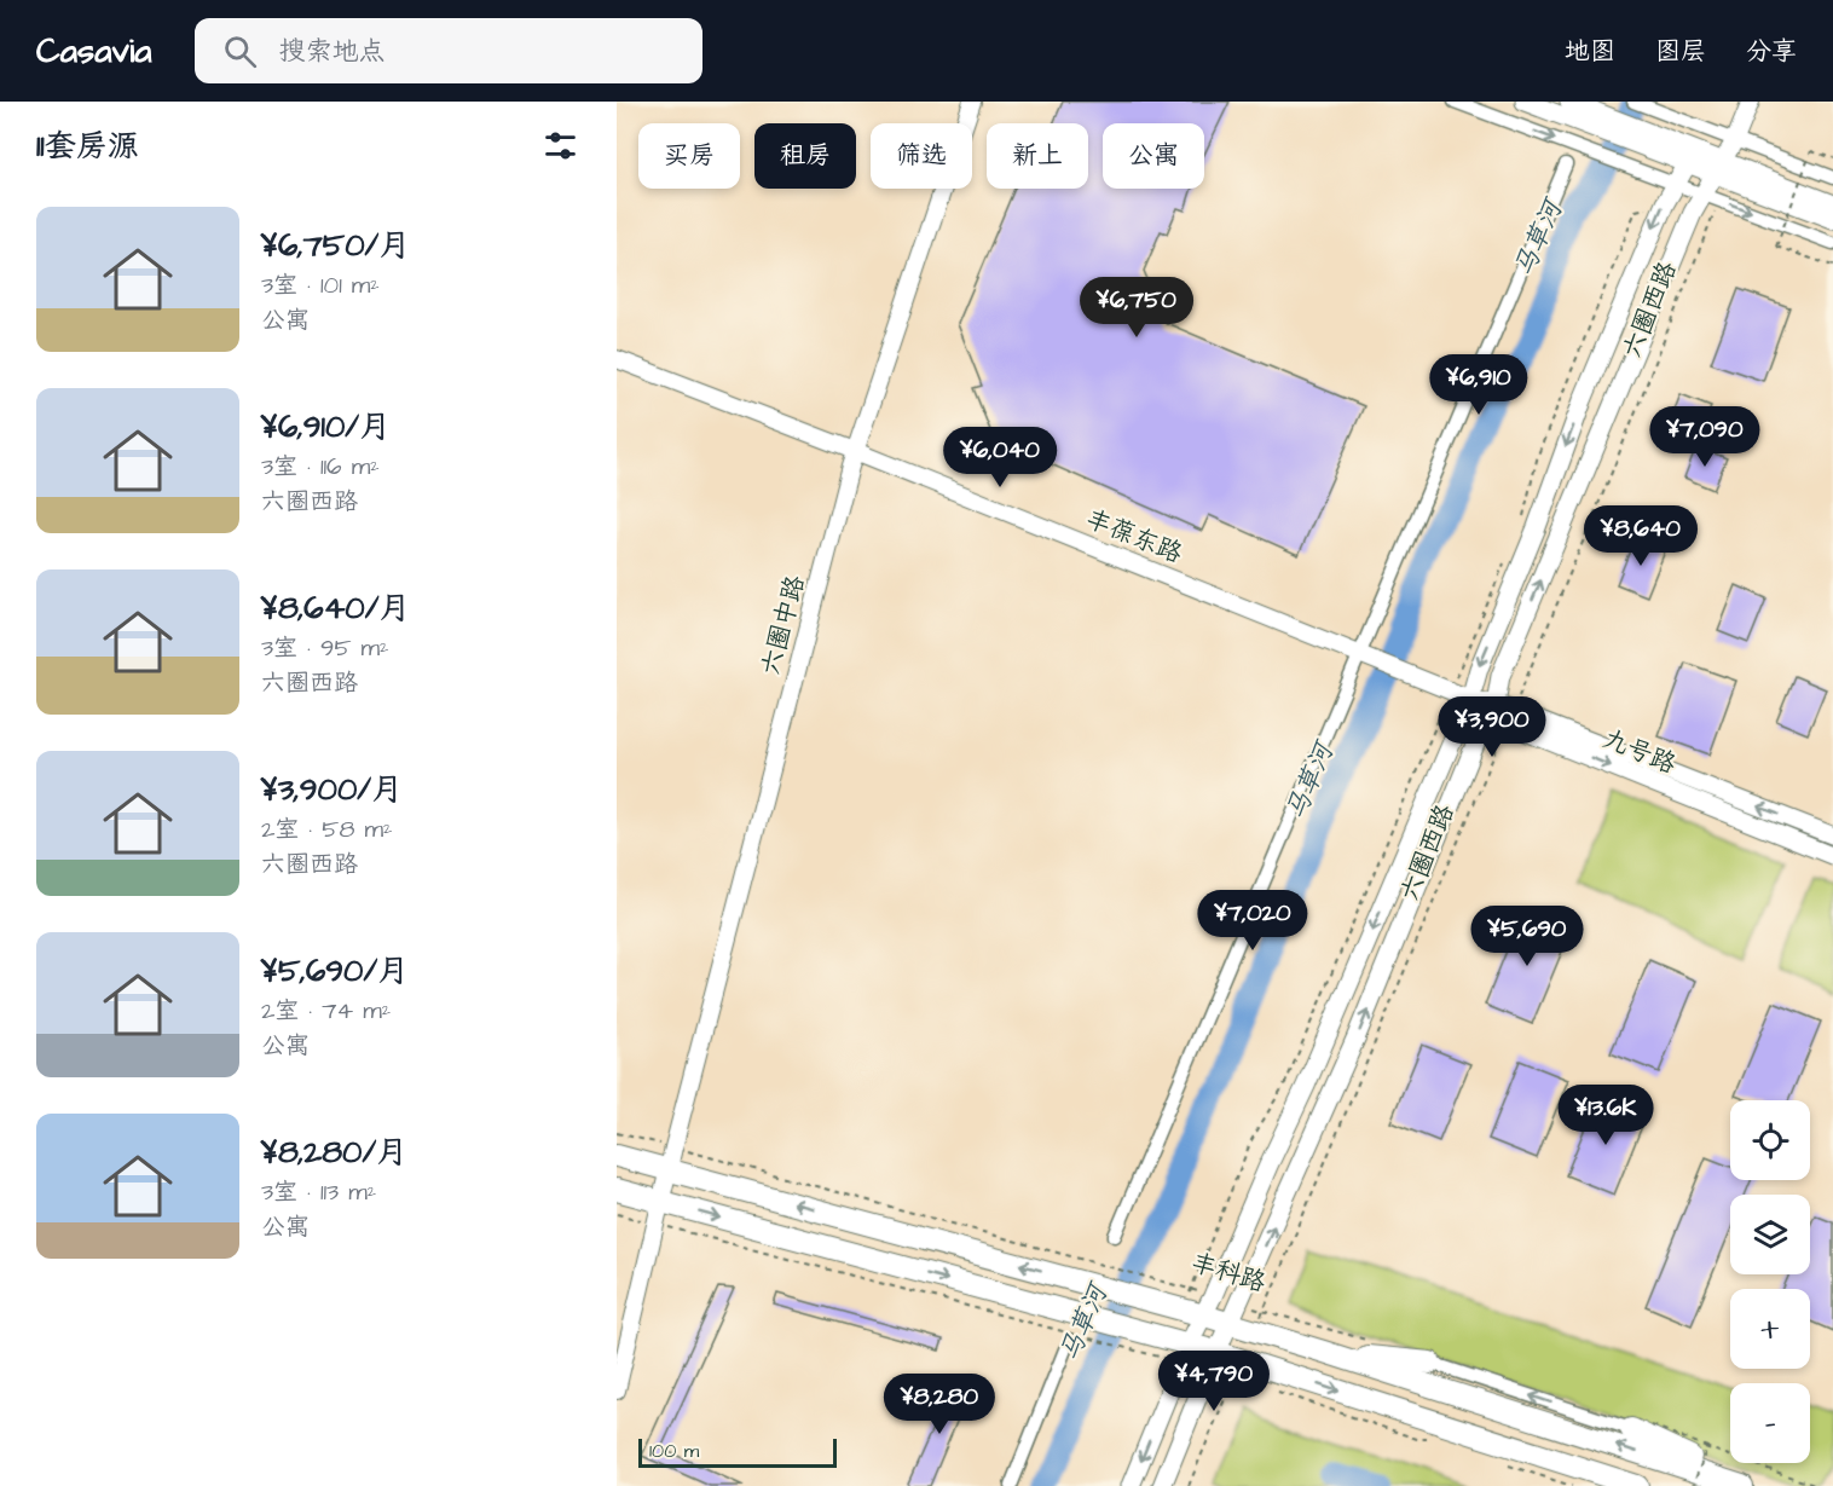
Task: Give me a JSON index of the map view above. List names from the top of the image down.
{
  "streets": {
    "main road": ["六圈西路", "丰科路"],
    "street": ["丰葆东路", "六圈中路", "九号路"]
  },
  "crossings": [
    ["六圈西路", "丰葆东路"],
    ["六圈西路", "九号路"],
    ["六圈西路", "丰科路"],
    ["丰葆东路", "六圈中路"],
    ["丰葆东路", "九号路"],
    ["六圈中路", "丰科路"]
  ],
  "water": ["马草河"],
  "scale_bar": "100 m",
  "page": {
    "header": "Casavia",
    "search": "搜索地点",
    "nav": ["地图", "图层", "分享"],
    "heading": "11套房源",
    "chip": [
      "买房",
      "租房",
      "筛选",
      "新上",
      "公寓"
    ],
    "list": [
      {
        "name": "¥6,750/月",
        "note": "3室 · 101 m² · 公寓"
      },
      {
        "name": "¥6,910/月",
        "note": "3室 · 116 m² · 六圈西路"
      },
      {
        "name": "¥8,640/月",
        "note": "3室 · 95 m² · 六圈西路"
      },
      {
        "name": "¥3,900/月",
        "note": "2室 · 58 m² · 六圈西路"
      },
      {
        "name": "¥5,690/月",
        "note": "2室 · 74 m² · 公寓"
      },
      {
        "name": "¥8,280/月",
        "note": "3室 · 113 m² · 公寓"
      }
    ],
    "price": [
      "¥6,750",
      "¥6,910",
      "¥7,090",
      "¥6,040",
      "¥8,640",
      "¥3,900",
      "¥7,020",
      "¥5,690",
      "¥13.6K",
      "¥4,790",
      "¥8,280"
    ],
    "map_buttons": ["+", "−"],
    "scale": "100 m"
  }
}
